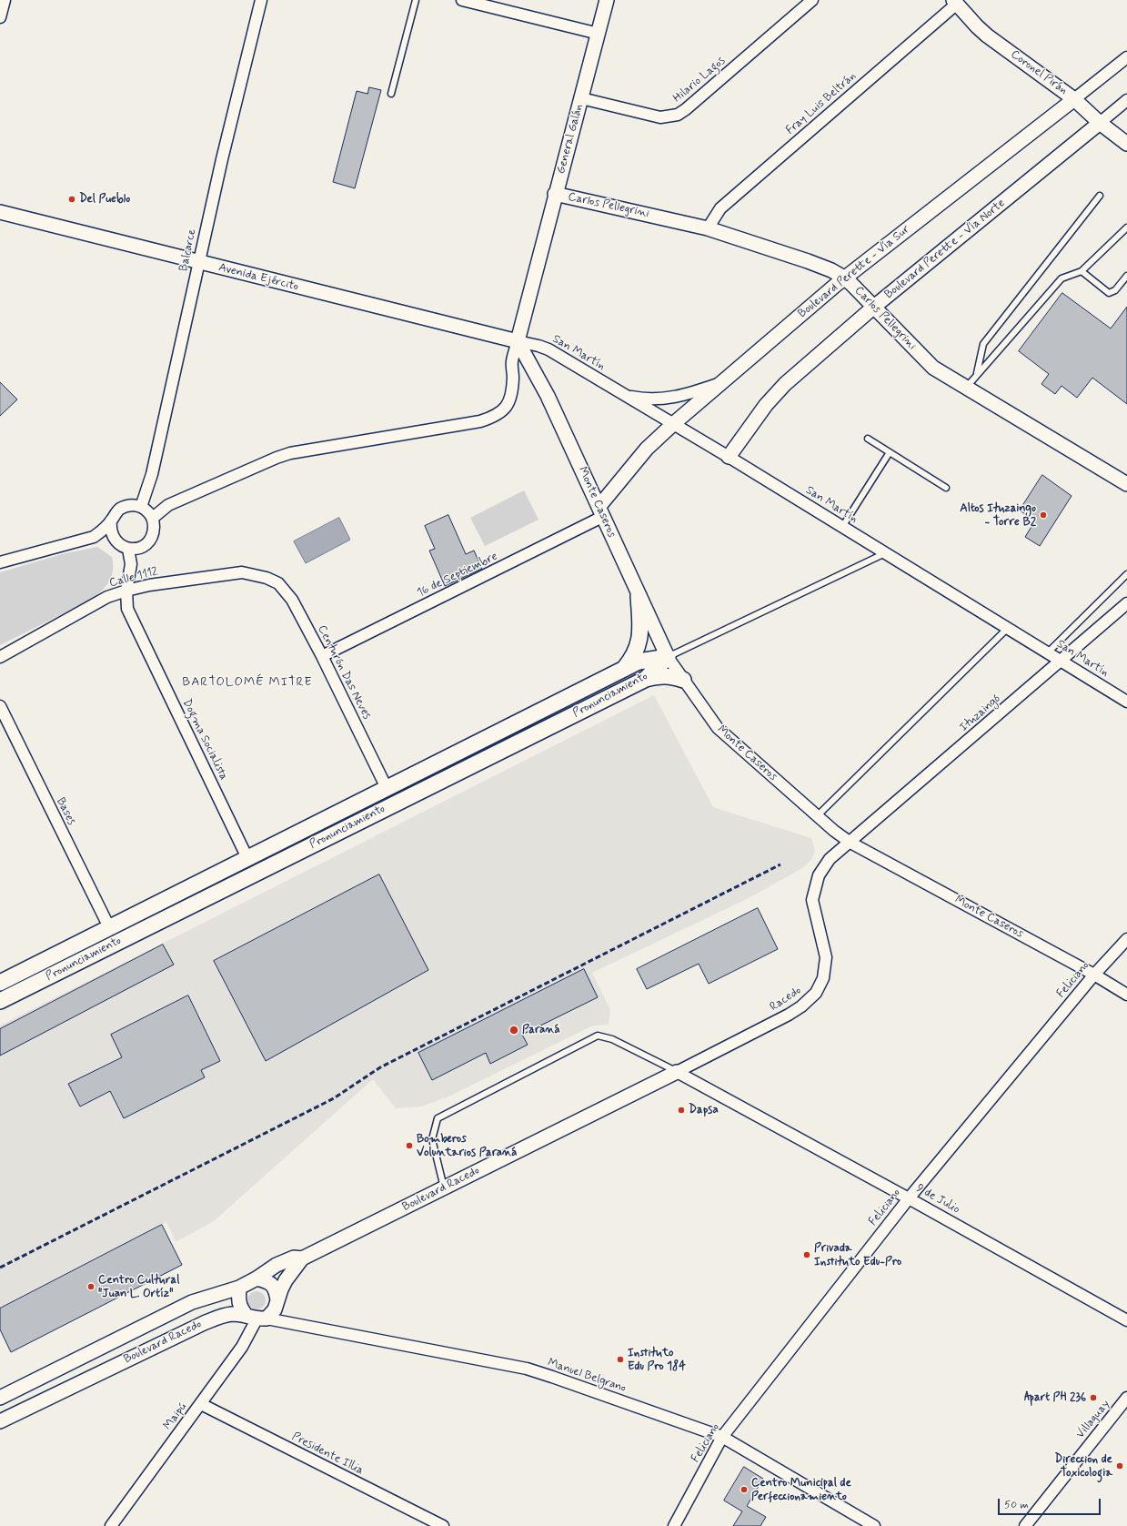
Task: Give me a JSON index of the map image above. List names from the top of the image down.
{
  "streets": {
    "main road": ["Pronunciamiento"],
    "street": [
      "Coronel Pirán",
      "Hilario Lagos",
      "Fray Luis Beltrán",
      "General Galán",
      "Carlos Pellegrini",
      "Boulevard Perette - Vía Norte",
      "Balcarce",
      "Boulevard Perette - Vía Sur",
      "Avenida Ejército",
      "San Martín",
      "Monte Caseros",
      "16 de Septiembre",
      "Calle 1112",
      "Centurón Das Neves",
      "Ituzaingó",
      "Dogma Socialista",
      "Bases",
      "Feliciano",
      "Racedo",
      "Boulevard Racedo",
      "9 de Julio",
      "Manuel Belgrano",
      "Maipú",
      "Villaguay",
      "Presidente Illia"
    ]
  },
  "crossings": [
    ["Coronel Pirán", "Fray Luis Beltrán"],
    ["Coronel Pirán", "Boulevard Perette - Vía Norte"],
    ["Coronel Pirán", "Boulevard Perette - Vía Sur"],
    ["Hilario Lagos", "General Galán"],
    ["Fray Luis Beltrán", "Carlos Pellegrini"],
    ["General Galán", "Carlos Pellegrini"],
    ["General Galán", "Avenida Ejército"],
    ["General Galán", "San Martín"],
    ["General Galán", "Monte Caseros"],
    ["Carlos Pellegrini", "Boulevard Perette - Vía Norte"],
    ["Carlos Pellegrini", "Boulevard Perette - Vía Sur"],
    ["Boulevard Perette - Vía Norte", "San Martín"],
    ["Balcarce", "Avenida Ejército"],
    ["Balcarce", "Dogma Socialista"],
    ["Boulevard Perette - Vía Sur", "San Martín"],
    ["Boulevard Perette - Vía Sur", "Monte Caseros"],
    ["Boulevard Perette - Vía Sur", "16 de Septiembre"],
    ["Avenida Ejército", "San Martín"],
    ["Avenida Ejército", "Monte Caseros"],
    ["San Martín", "Monte Caseros"],
    ["San Martín", "Ituzaingó"],
    ["Monte Caseros", "16 de Septiembre"],
    ["Monte Caseros", "Pronunciamiento"],
    ["Monte Caseros", "Ituzaingó"],
    ["Monte Caseros", "Feliciano"],
    ["Monte Caseros", "Racedo"],
    ["16 de Septiembre", "Centurón Das Neves"],
    ["Calle 1112", "Centurón Das Neves"],
    ["Calle 1112", "Dogma Socialista"],
    ["Centurón Das Neves", "Pronunciamiento"],
    ["Pronunciamiento", "Dogma Socialista"],
    ["Pronunciamiento", "Bases"],
    ["Ituzaingó", "Racedo"],
    ["Feliciano", "9 de Julio"],
    ["Feliciano", "Manuel Belgrano"],
    ["Racedo", "Boulevard Racedo"],
    ["Racedo", "9 de Julio"],
    ["Boulevard Racedo", "9 de Julio"],
    ["Boulevard Racedo", "Manuel Belgrano"],
    ["Boulevard Racedo", "Maipú"],
    ["Manuel Belgrano", "Maipú"],
    ["Maipú", "Presidente Illia"]
  ],
  "districts": ["BARTOLOMÉ MITRE"],
  "places": [
    "Del Pueblo",
    "Altos Ituzaingo - Torre B2",
    "Paraná",
    "Dapsa",
    "Bomberos Voluntarios Paraná",
    "Privada Instituto Edu-Pro",
    "Centro Cultural \"Juan L. Ortíz\"",
    "Instituto Edu Pro 184",
    "Apart PH 236",
    "Direccion de Toxicologia",
    "Centro Municipal de Perfeccionamiento"
  ],
  "scale_bar": "50 m"
}
